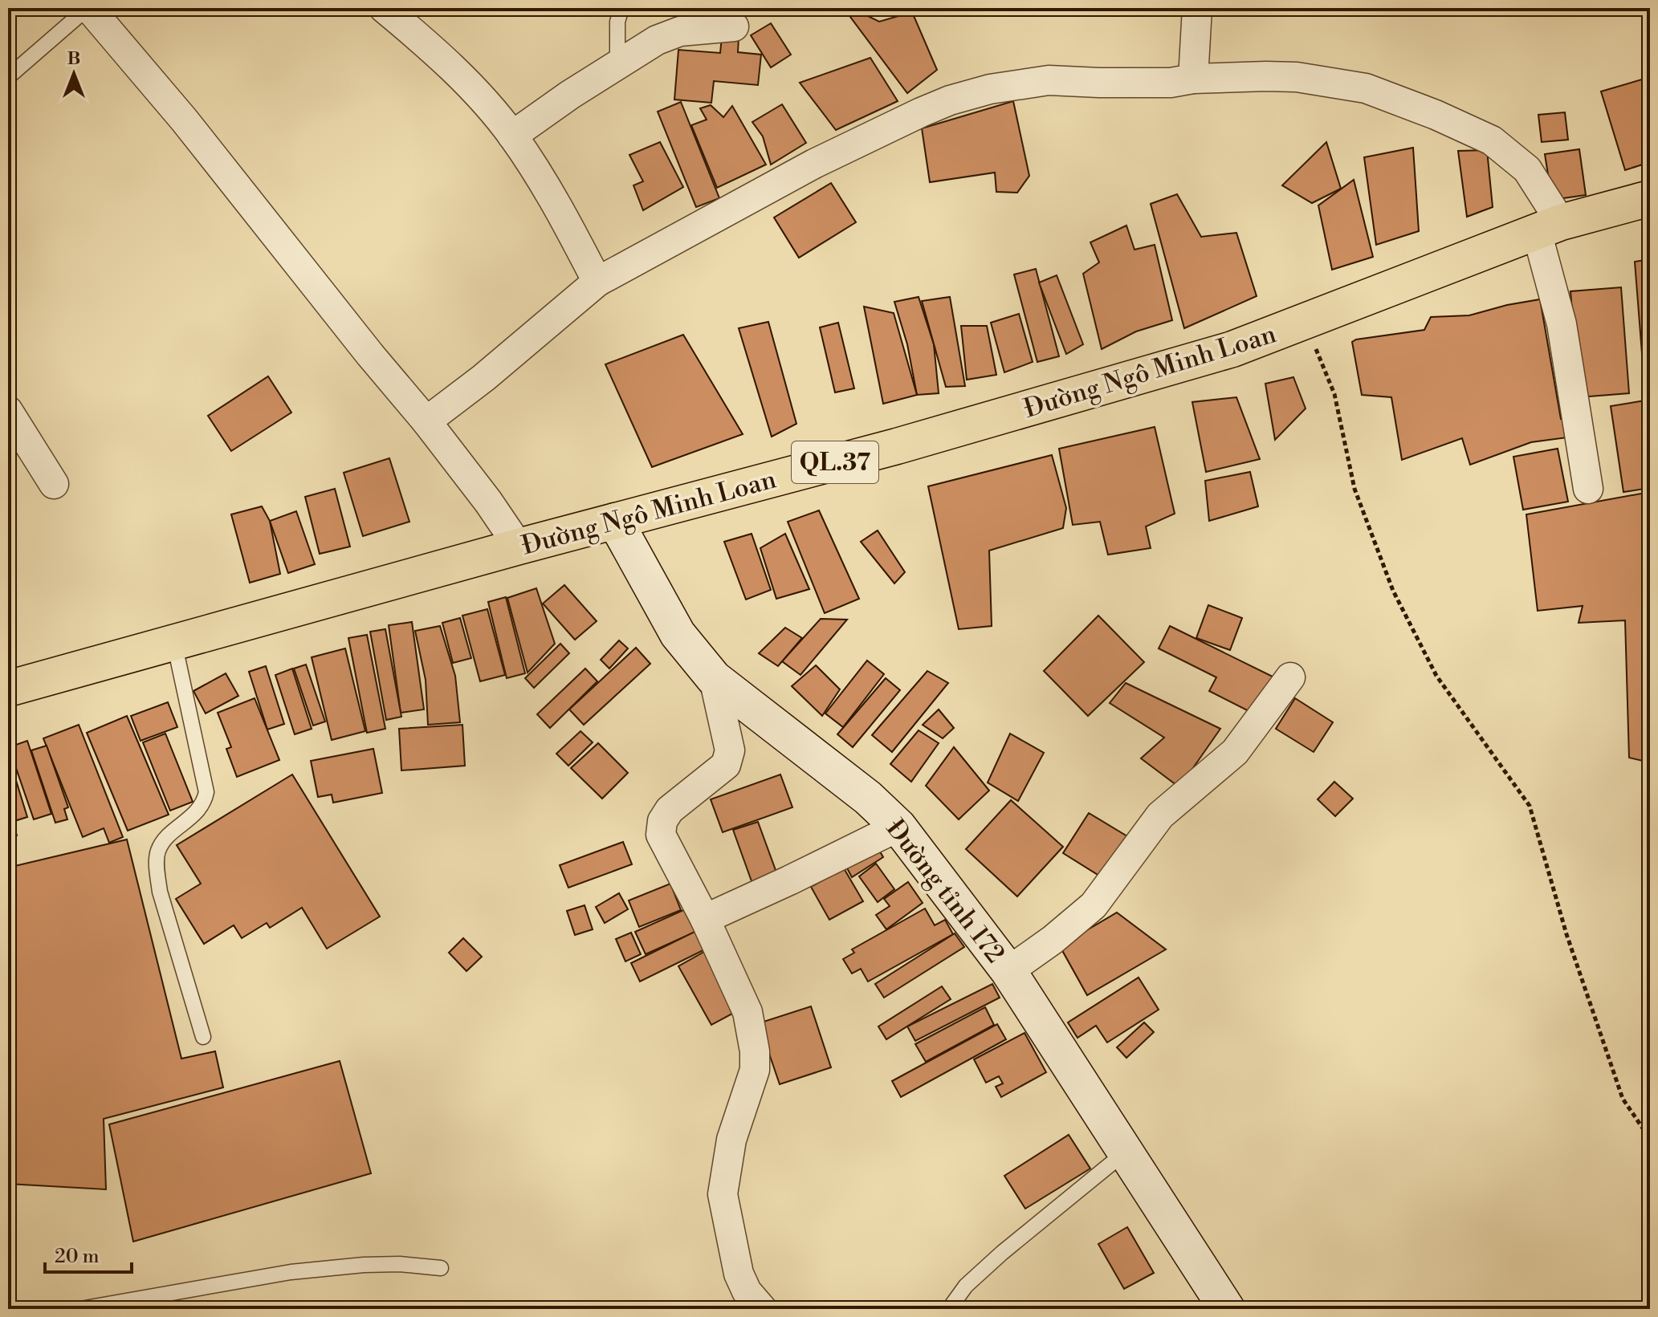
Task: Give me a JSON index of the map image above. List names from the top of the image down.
{
  "streets": {
    "highway": ["Đường Ngô Minh Loan", "QL.37"],
    "main road": ["Đường tỉnh 172"]
  },
  "crossings": [
    ["Đường Ngô Minh Loan", "Đường tỉnh 172"]
  ],
  "scale_bar": "20 m",
  "north": "top"
}
